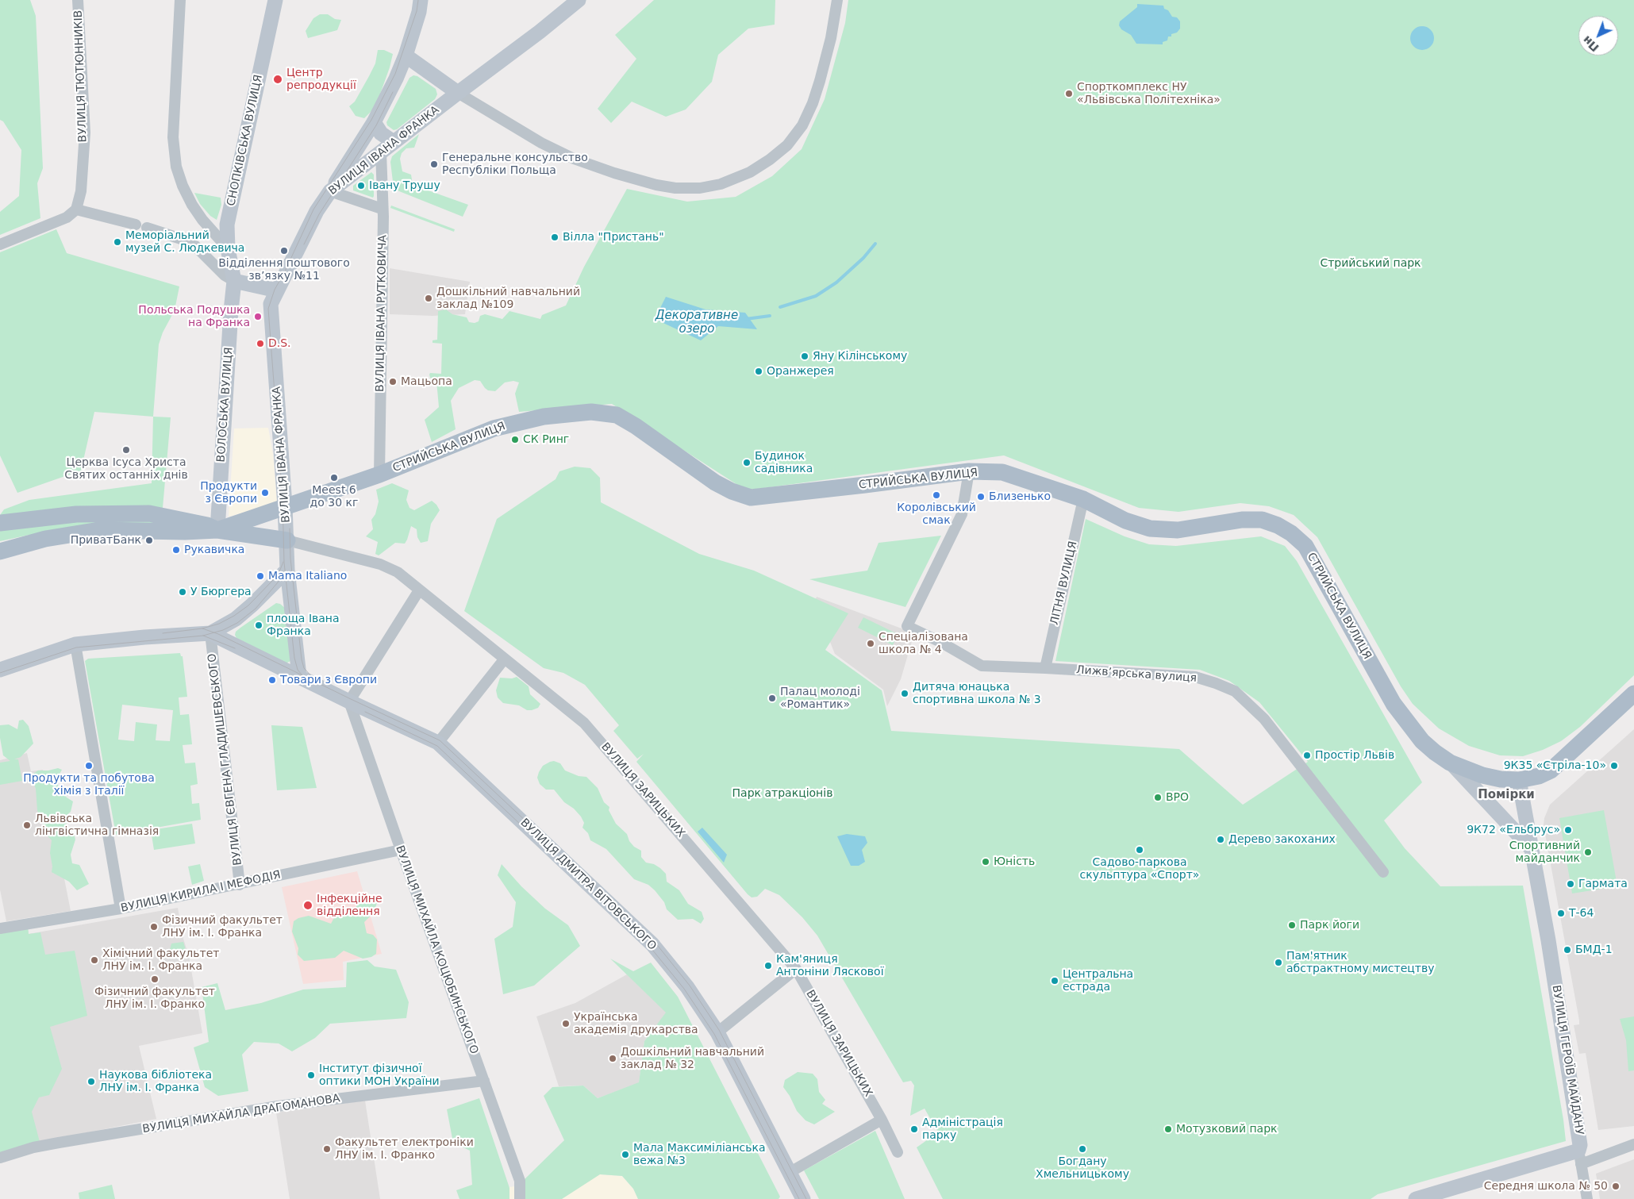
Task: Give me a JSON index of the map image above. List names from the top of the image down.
{
  "streets": {
    "main road": [
      "СНОПКІВСЬКА ВУЛИЦЯ",
      "ВУЛИЦЯ ІВАНА ФРАНКА",
      "ВОЛОСЬКА ВУЛИЦЯ",
      "СТРИЙСЬКА ВУЛИЦЯ",
      "ВУЛИЦЯ ДМИТРА ВІТОВСЬКОГО",
      "ВУЛИЦЯ ГЕРОЇВ МАЙДАНУ"
    ],
    "street": [
      "ВУЛИЦЯ ТЮТЮННИКІВ",
      "ВУЛИЦЯ ІВАНА РУТКОВИЧА",
      "ЛІТНЯ ВУЛИЦЯ",
      "Лижвʼярська вулиця",
      "ВУЛИЦЯ ЄВГЕНА ГЛАДИШЕВСЬКОГО",
      "ВУЛИЦЯ ЗАРИЦЬКИХ",
      "ВУЛИЦЯ КИРИЛА І МЕФОДІЯ",
      "ВУЛИЦЯ МИХАЙЛА КОЦЮБИНСЬКОГО",
      "ВУЛИЦЯ МИХАЙЛА ДРАГОМАНОВА"
    ]
  },
  "crossings": [
    ["СНОПКІВСЬКА ВУЛИЦЯ", "ВОЛОСЬКА ВУЛИЦЯ"],
    ["ВУЛИЦЯ ІВАНА ФРАНКА", "ВУЛИЦЯ ІВАНА РУТКОВИЧА"],
    ["ВУЛИЦЯ ІВАНА ФРАНКА", "СТРИЙСЬКА ВУЛИЦЯ"],
    ["ВУЛИЦЯ ІВАНА ФРАНКА", "ВУЛИЦЯ ЗАРИЦЬКИХ"],
    ["ВУЛИЦЯ ІВАНА РУТКОВИЧА", "СТРИЙСЬКА ВУЛИЦЯ"],
    ["ВОЛОСЬКА ВУЛИЦЯ", "СТРИЙСЬКА ВУЛИЦЯ"],
    ["СТРИЙСЬКА ВУЛИЦЯ", "ЛІТНЯ ВУЛИЦЯ"],
    ["СТРИЙСЬКА ВУЛИЦЯ", "Лижвʼярська вулиця"],
    ["СТРИЙСЬКА ВУЛИЦЯ", "ВУЛИЦЯ ГЕРОЇВ МАЙДАНУ"],
    ["ЛІТНЯ ВУЛИЦЯ", "Лижвʼярська вулиця"],
    ["ВУЛИЦЯ ЄВГЕНА ГЛАДИШЕВСЬКОГО", "ВУЛИЦЯ КИРИЛА І МЕФОДІЯ"],
    ["ВУЛИЦЯ ДМИТРА ВІТОВСЬКОГО", "ВУЛИЦЯ МИХАЙЛА КОЦЮБИНСЬКОГО"],
    ["ВУЛИЦЯ КИРИЛА І МЕФОДІЯ", "ВУЛИЦЯ МИХАЙЛА КОЦЮБИНСЬКОГО"],
    ["ВУЛИЦЯ МИХАЙЛА КОЦЮБИНСЬКОГО", "ВУЛИЦЯ МИХАЙЛА ДРАГОМАНОВА"]
  ],
  "districts": ["Помірки"],
  "water": ["Декоративне озеро"],
  "parks": ["Стрийський парк", "Парк атракціонів"],
  "places": [
    "Центр репродукції",
    "Спорткомплекс НУ «Львівська Політехніка»",
    "Генеральне консульство Республіки Польща",
    "Івану Трушу",
    "Вілла \"Пристань\"",
    "Меморіальний музей С. Людкевича",
    "Відділення поштового зв’язку №11",
    "Дошкільний навчальний заклад №109",
    "Польська Подушка на Франка",
    "D.S.",
    "Яну Кілінському",
    "Оранжерея",
    "Мацьопа",
    "СК Ринг",
    "Церква Ісуса Христа Святих останніх днів",
    "Будинок садівника",
    "Meest 6 до 30 кг",
    "Продукти з Європи",
    "Королівський смак",
    "Близенько",
    "ПриватБанк",
    "Рукавичка",
    "Mama Italiano",
    "У Бюргера",
    "площа Івана Франка",
    "Спеціалізована школа № 4",
    "Товари з Європи",
    "Дитяча юнацька спортивна школа № 3",
    "Палац молоді «Романтик»",
    "Простір Львів",
    "Продукти та побутова хімія з Італії",
    "9К35 «Стріла-10»",
    "ВРО",
    "Львівська лінгвістична гімназія",
    "9К72 «Ельбрус»",
    "Дерево закоханих",
    "Садово-паркова скульптура «Спорт»",
    "Спортивний майданчик",
    "Юність",
    "Гармата",
    "Інфекційне відділення",
    "Т-64",
    "Парк йоги",
    "Фізичний факультет ЛНУ ім. І. Франка",
    "БМД-1",
    "Хімічний факультет ЛНУ ім. І. Франка",
    "Пам'ятник абстрактному мистецтву",
    "Кам'яниця Антоніни Ляскової",
    "Фізичний факультет ЛНУ ім. І. Франко",
    "Центральна естрада",
    "Українська академія друкарства",
    "Дошкільний навчальний заклад № 32",
    "Інститут фізичної оптики МОН України",
    "Наукова бібліотека ЛНУ ім. І. Франка",
    "Адміністрація парку",
    "Мотузковий парк",
    "Факультет електроніки ЛНУ ім. І. Франко",
    "Богдану Хмельницькому",
    "Мала Максиміліанська вежа №3",
    "Середня школа № 50"
  ],
  "north": "bottom left"
}
